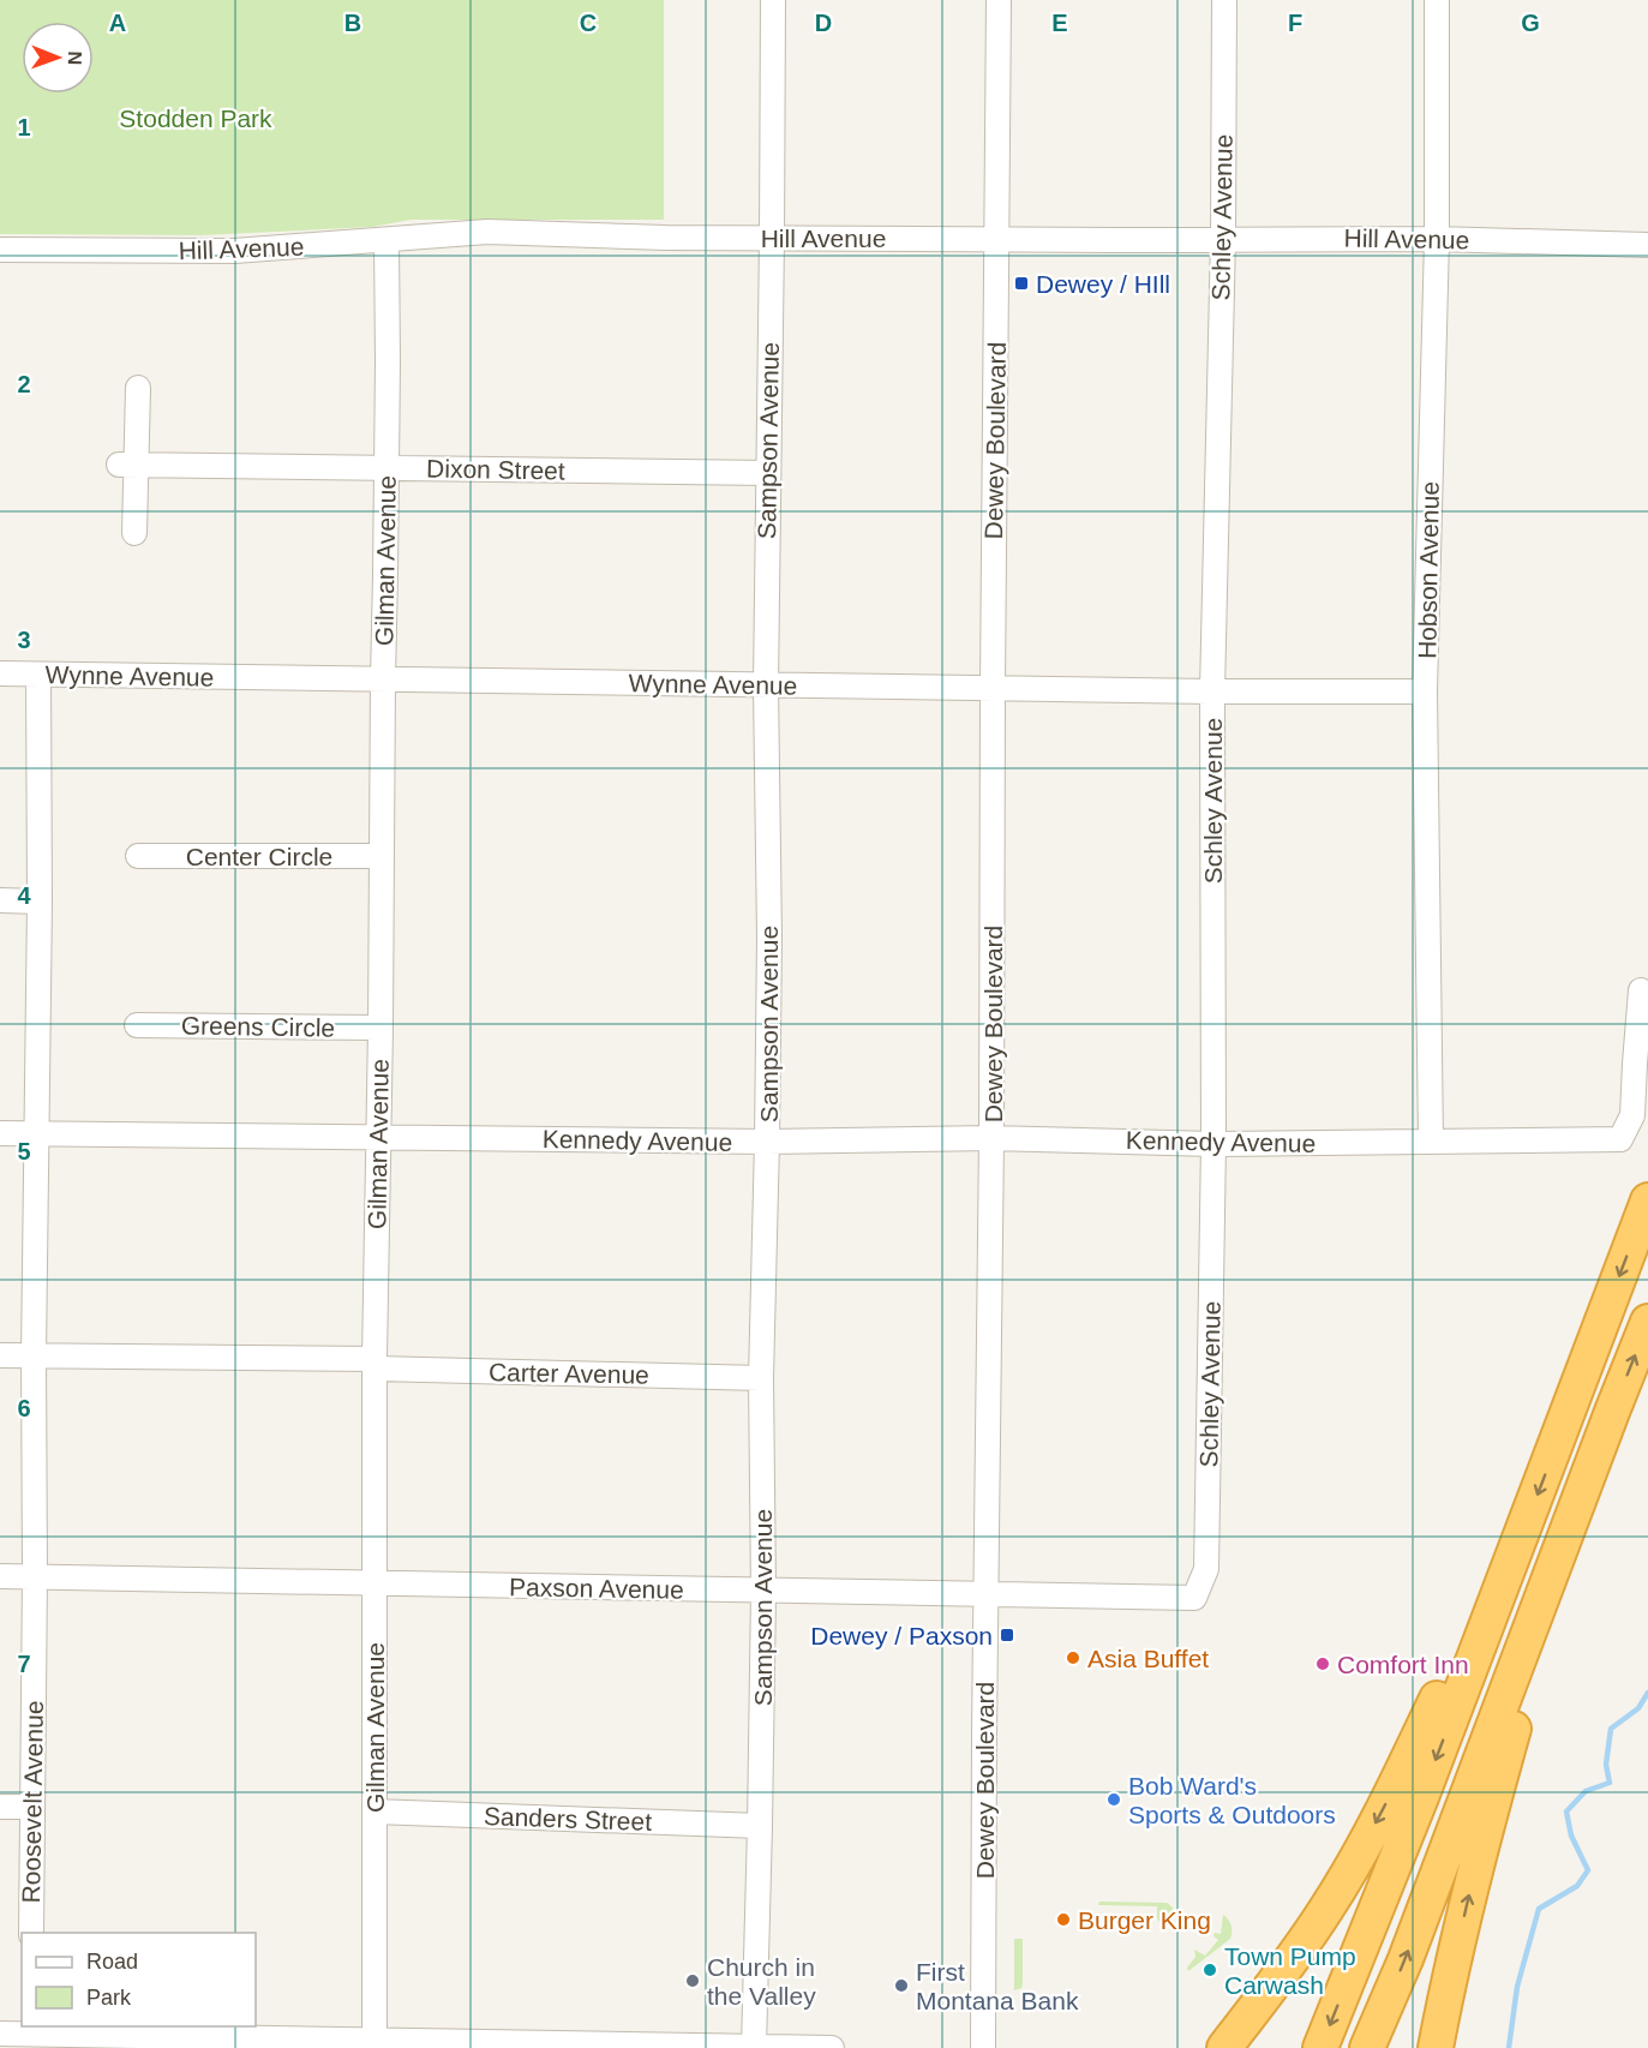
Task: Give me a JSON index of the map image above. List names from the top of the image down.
{
  "streets": {
    "street": [
      "Schley Avenue",
      "Hill Avenue",
      "Sampson Avenue",
      "Dewey Boulevard",
      "Dixon Street",
      "Gilman Avenue",
      "Hobson Avenue",
      "Wynne Avenue",
      "Center Circle",
      "Greens Circle",
      "Kennedy Avenue",
      "Carter Avenue",
      "Paxson Avenue",
      "Roosevelt Avenue",
      "Sanders Street"
    ]
  },
  "crossings": [
    ["Schley Avenue", "Hill Avenue"],
    ["Schley Avenue", "Wynne Avenue"],
    ["Schley Avenue", "Kennedy Avenue"],
    ["Schley Avenue", "Paxson Avenue"],
    ["Hill Avenue", "Sampson Avenue"],
    ["Hill Avenue", "Dewey Boulevard"],
    ["Hill Avenue", "Gilman Avenue"],
    ["Hill Avenue", "Hobson Avenue"],
    ["Sampson Avenue", "Dixon Street"],
    ["Sampson Avenue", "Wynne Avenue"],
    ["Sampson Avenue", "Kennedy Avenue"],
    ["Sampson Avenue", "Carter Avenue"],
    ["Sampson Avenue", "Paxson Avenue"],
    ["Sampson Avenue", "Sanders Street"],
    ["Dewey Boulevard", "Wynne Avenue"],
    ["Dewey Boulevard", "Kennedy Avenue"],
    ["Dewey Boulevard", "Paxson Avenue"],
    ["Dixon Street", "Gilman Avenue"],
    ["Gilman Avenue", "Wynne Avenue"],
    ["Gilman Avenue", "Center Circle"],
    ["Gilman Avenue", "Greens Circle"],
    ["Gilman Avenue", "Kennedy Avenue"],
    ["Gilman Avenue", "Carter Avenue"],
    ["Gilman Avenue", "Paxson Avenue"],
    ["Gilman Avenue", "Sanders Street"],
    ["Hobson Avenue", "Wynne Avenue"],
    ["Hobson Avenue", "Kennedy Avenue"],
    ["Wynne Avenue", "Roosevelt Avenue"],
    ["Kennedy Avenue", "Roosevelt Avenue"],
    ["Carter Avenue", "Roosevelt Avenue"],
    ["Paxson Avenue", "Roosevelt Avenue"]
  ],
  "parks": ["Stodden Park"],
  "places": {
    "transit": ["Dewey / HIll", "Dewey / Paxson"],
    "other": [
      "Asia Buffet",
      "Comfort Inn",
      "Bob Ward's Sports & Outdoors",
      "Burger King",
      "Town Pump Carwash",
      "Church in the Valley",
      "First Montana Bank"
    ]
  },
  "legend": ["Road", "Park"],
  "north": "right",
  "grid": {
    "columns": [
      "A",
      "B",
      "C",
      "D",
      "E",
      "F",
      "G"
    ],
    "rows": [
      "1",
      "2",
      "3",
      "4",
      "5",
      "6",
      "7"
    ]
  }
}
